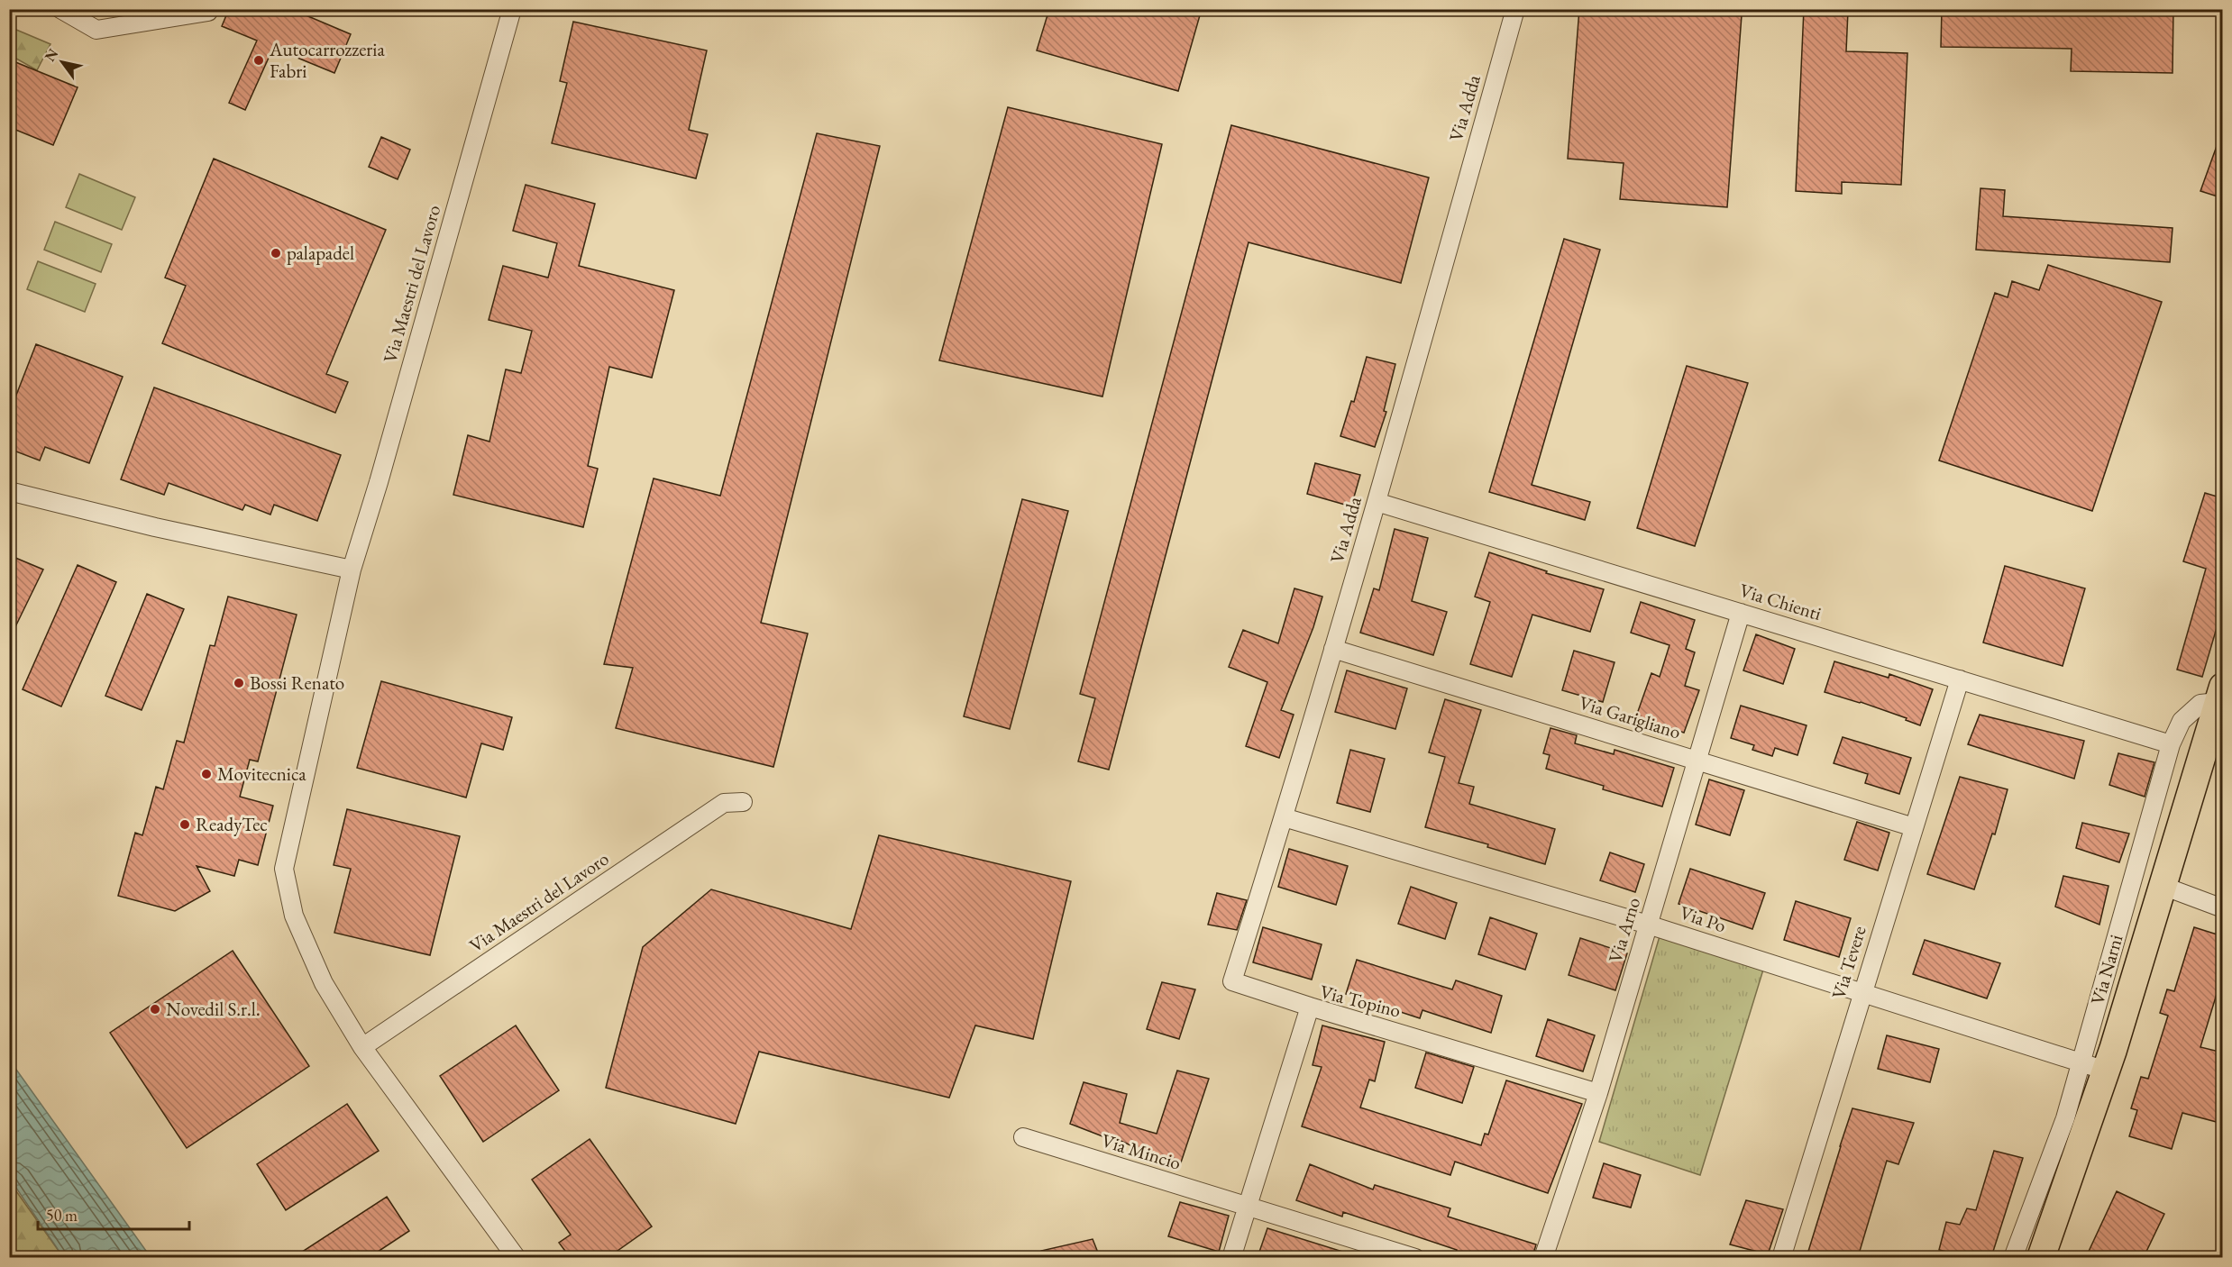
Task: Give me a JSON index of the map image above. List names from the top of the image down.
{
  "streets": {
    "main road": ["Via Narni"],
    "street": [
      "Via Adda",
      "Via Maestri del Lavoro",
      "Via Chienti",
      "Via Garigliano",
      "Via Po",
      "Via Arno",
      "Via Tevere",
      "Via Topino",
      "Via Mincio"
    ]
  },
  "crossings": [
    ["Via Adda", "Via Chienti"],
    ["Via Adda", "Via Garigliano"],
    ["Via Adda", "Via Po"],
    ["Via Adda", "Via Topino"],
    ["Via Chienti", "Via Arno"],
    ["Via Chienti", "Via Tevere"],
    ["Via Chienti", "Via Narni"],
    ["Via Garigliano", "Via Arno"],
    ["Via Garigliano", "Via Tevere"],
    ["Via Po", "Via Arno"],
    ["Via Po", "Via Tevere"],
    ["Via Po", "Via Narni"],
    ["Via Arno", "Via Topino"],
    ["Via Topino", "Via Mincio"]
  ],
  "places": [
    "Autocarrozzeria Fabri",
    "palapadel",
    "Bossi Renato",
    "Movitecnica",
    "ReadyTec",
    "Novedil S.r.l."
  ],
  "scale_bar": "50 m",
  "north": "top left"
}
